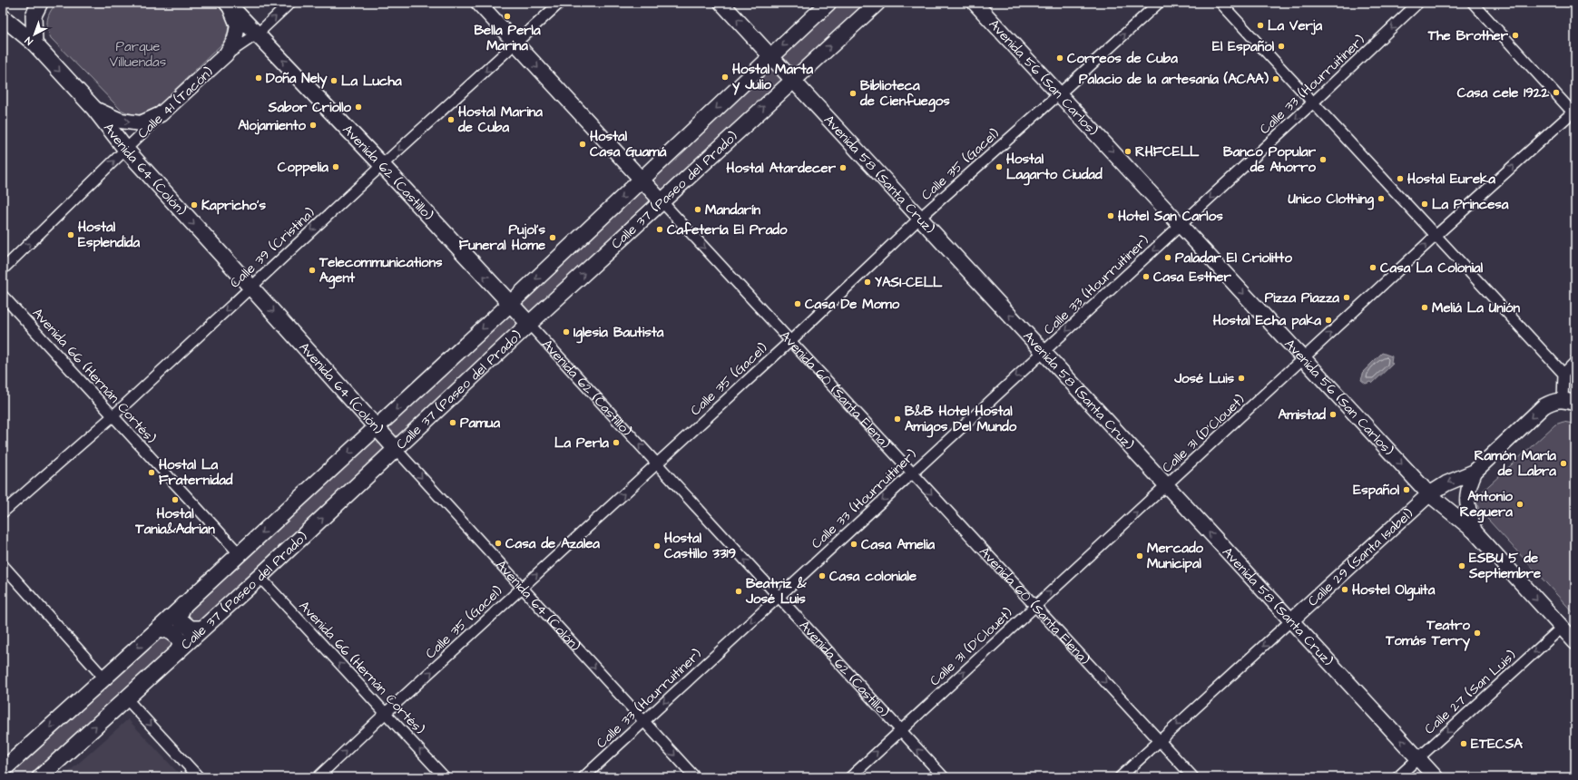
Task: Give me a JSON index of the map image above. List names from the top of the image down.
{
  "streets": {
    "main road": [
      "Avenida 56 (San Carlos)",
      "Calle 41 (Tacón)",
      "Avenida 64 (Colón)",
      "Avenida 62 (Castillo)",
      "Avenida 58 (Santa Cruz)",
      "Calle 37 (Paseo del Prado)",
      "Avenida 60 (Santa Elena)",
      "Calle 29 (Santa Isabel)"
    ],
    "street": [
      "Calle 33 (Hourruitiner)",
      "Calle 35 (Gacel)",
      "Calle 39 (Cristina)",
      "Avenida 66 (Hernán Cortés)",
      "Calle 31 (D'Clouet)",
      "Calle 27 (San Luis)"
    ]
  },
  "crossings": [
    ["Avenida 56 (San Carlos)", "Calle 33 (Hourruitiner)"],
    ["Avenida 56 (San Carlos)", "Calle 35 (Gacel)"],
    ["Avenida 56 (San Carlos)", "Calle 31 (D'Clouet)"],
    ["Avenida 56 (San Carlos)", "Calle 29 (Santa Isabel)"],
    ["Avenida 56 (San Carlos)", "Calle 27 (San Luis)"],
    ["Calle 33 (Hourruitiner)", "Avenida 64 (Colón)"],
    ["Calle 33 (Hourruitiner)", "Avenida 62 (Castillo)"],
    ["Calle 33 (Hourruitiner)", "Avenida 58 (Santa Cruz)"],
    ["Calle 33 (Hourruitiner)", "Avenida 60 (Santa Elena)"],
    ["Calle 41 (Tacón)", "Avenida 64 (Colón)"],
    ["Calle 41 (Tacón)", "Avenida 62 (Castillo)"],
    ["Calle 35 (Gacel)", "Avenida 64 (Colón)"],
    ["Calle 35 (Gacel)", "Avenida 62 (Castillo)"],
    ["Calle 35 (Gacel)", "Avenida 58 (Santa Cruz)"],
    ["Calle 35 (Gacel)", "Avenida 66 (Hernán Cortés)"],
    ["Calle 35 (Gacel)", "Avenida 60 (Santa Elena)"],
    ["Avenida 64 (Colón)", "Calle 37 (Paseo del Prado)"],
    ["Avenida 64 (Colón)", "Calle 39 (Cristina)"],
    ["Avenida 62 (Castillo)", "Calle 37 (Paseo del Prado)"],
    ["Avenida 62 (Castillo)", "Calle 39 (Cristina)"],
    ["Avenida 62 (Castillo)", "Calle 31 (D'Clouet)"],
    ["Avenida 58 (Santa Cruz)", "Calle 37 (Paseo del Prado)"],
    ["Avenida 58 (Santa Cruz)", "Calle 31 (D'Clouet)"],
    ["Avenida 58 (Santa Cruz)", "Calle 29 (Santa Isabel)"],
    ["Avenida 58 (Santa Cruz)", "Calle 27 (San Luis)"],
    ["Calle 37 (Paseo del Prado)", "Avenida 66 (Hernán Cortés)"],
    ["Calle 37 (Paseo del Prado)", "Avenida 60 (Santa Elena)"],
    ["Calle 39 (Cristina)", "Avenida 66 (Hernán Cortés)"],
    ["Calle 39 (Cristina)", "Avenida 60 (Santa Elena)"],
    ["Avenida 60 (Santa Elena)", "Calle 31 (D'Clouet)"],
    ["Avenida 60 (Santa Elena)", "Calle 29 (Santa Isabel)"]
  ],
  "one_way": [
    "Avenida 56 (San Carlos)",
    "Calle 33 (Hourruitiner)",
    "Calle 41 (Tacón)",
    "Calle 35 (Gacel)",
    "Avenida 64 (Colón)",
    "Avenida 62 (Castillo)",
    "Avenida 58 (Santa Cruz)",
    "Calle 39 (Cristina)",
    "Avenida 66 (Hernán Cortés)",
    "Avenida 60 (Santa Elena)",
    "Calle 31 (D'Clouet)",
    "Calle 29 (Santa Isabel)",
    "Calle 27 (San Luis)"
  ],
  "parks": ["Parque Villuendas"],
  "places": [
    "Bella Perla Marina",
    "La Verja",
    "The Brother",
    "El Español",
    "Correos de Cuba",
    "Hostal Marta y Julio",
    "Doña Nely",
    "Palacio de la artesanía (ACAA)",
    "La Lucha",
    "Casa cele 1922",
    "Biblioteca de Cienfuegos",
    "Sabor Criollo",
    "Hostal Marina de Cuba",
    "Alojamiento",
    "Hostal Casa Guamá",
    "RHFCELL",
    "Banco Popular de Ahorro",
    "Coppelia",
    "Hostal Lagarto Ciudad",
    "Hostal Atardecer",
    "Hostal Eureka",
    "Unico Clothing",
    "La Princesa",
    "Kapricho's",
    "Mandarín",
    "Hotel San Carlos",
    "Cafetería El Prado",
    "Hostal Esplendida",
    "Pujol's Funeral Home",
    "Paladar El Criolitto",
    "Casa La Colonial",
    "Telecommunications Agent",
    "Casa Esther",
    "YASI-CELL",
    "Pizza Piazza",
    "Casa De Momo",
    "Meliá La Unión",
    "Hostal Echa paka",
    "Iglesia Bautista",
    "José Luis",
    "Amistad",
    "B&B Hotel Hostal Amigos Del Mundo",
    "Pamua",
    "La Perla",
    "Ramón María de Labra",
    "Hostal La Fraternidad",
    "Español",
    "Hostal Tania&Adrian",
    "Antonio Reguera",
    "Casa de Azalea",
    "Casa Amelia",
    "Hostal Castillo 3319",
    "Mercado Municipal",
    "ESBU 5 de Septiembre",
    "Casa coloniale",
    "Hostel Olguita",
    "Beatriz & José Luis",
    "Teatro Tomás Terry",
    "ETECSA"
  ],
  "north": "bottom left"
}
